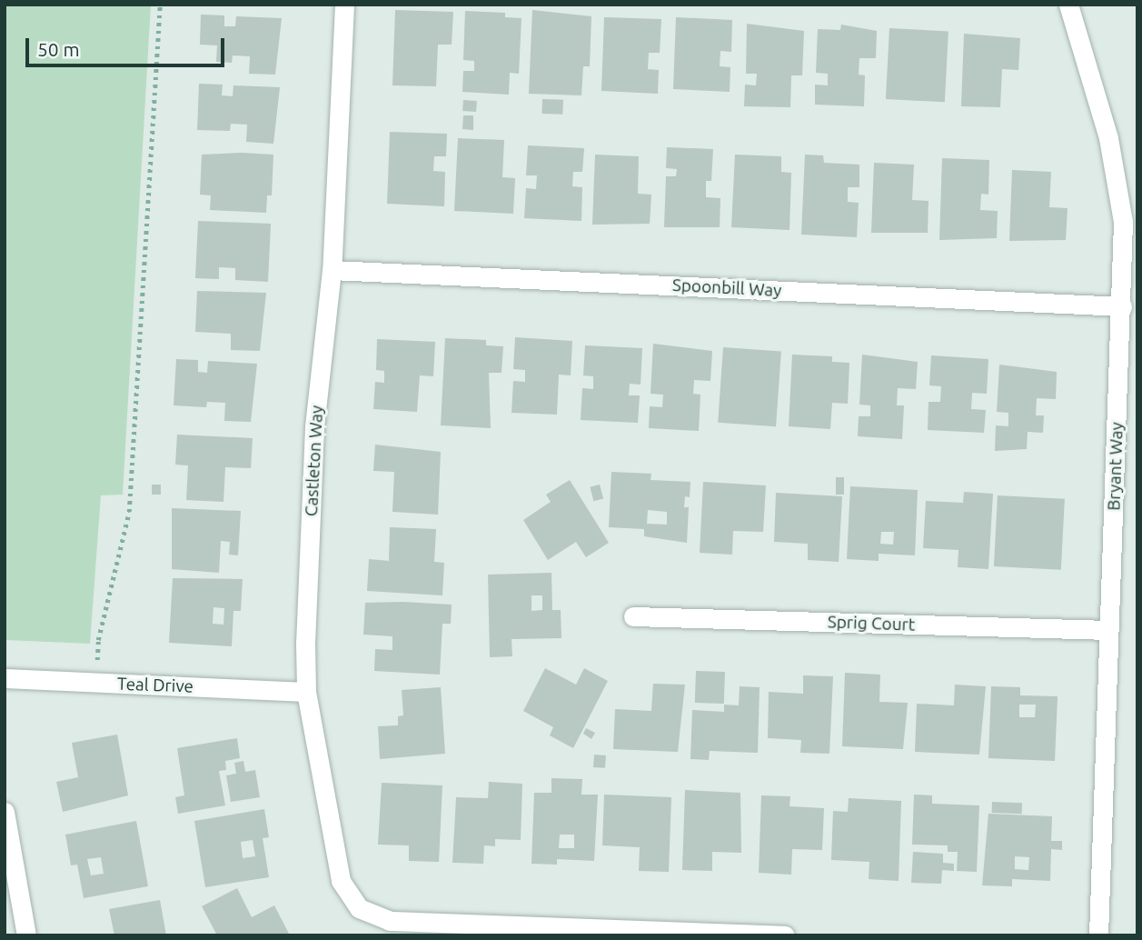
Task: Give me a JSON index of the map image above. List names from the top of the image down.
{
  "streets": {
    "street": [
      "Spoonbill Way",
      "Castleton Way",
      "Bryant Way",
      "Sprig Court",
      "Teal Drive"
    ]
  },
  "crossings": [
    ["Spoonbill Way", "Castleton Way"],
    ["Spoonbill Way", "Bryant Way"],
    ["Castleton Way", "Teal Drive"],
    ["Bryant Way", "Sprig Court"]
  ],
  "scale_bar": "50 m"
}
